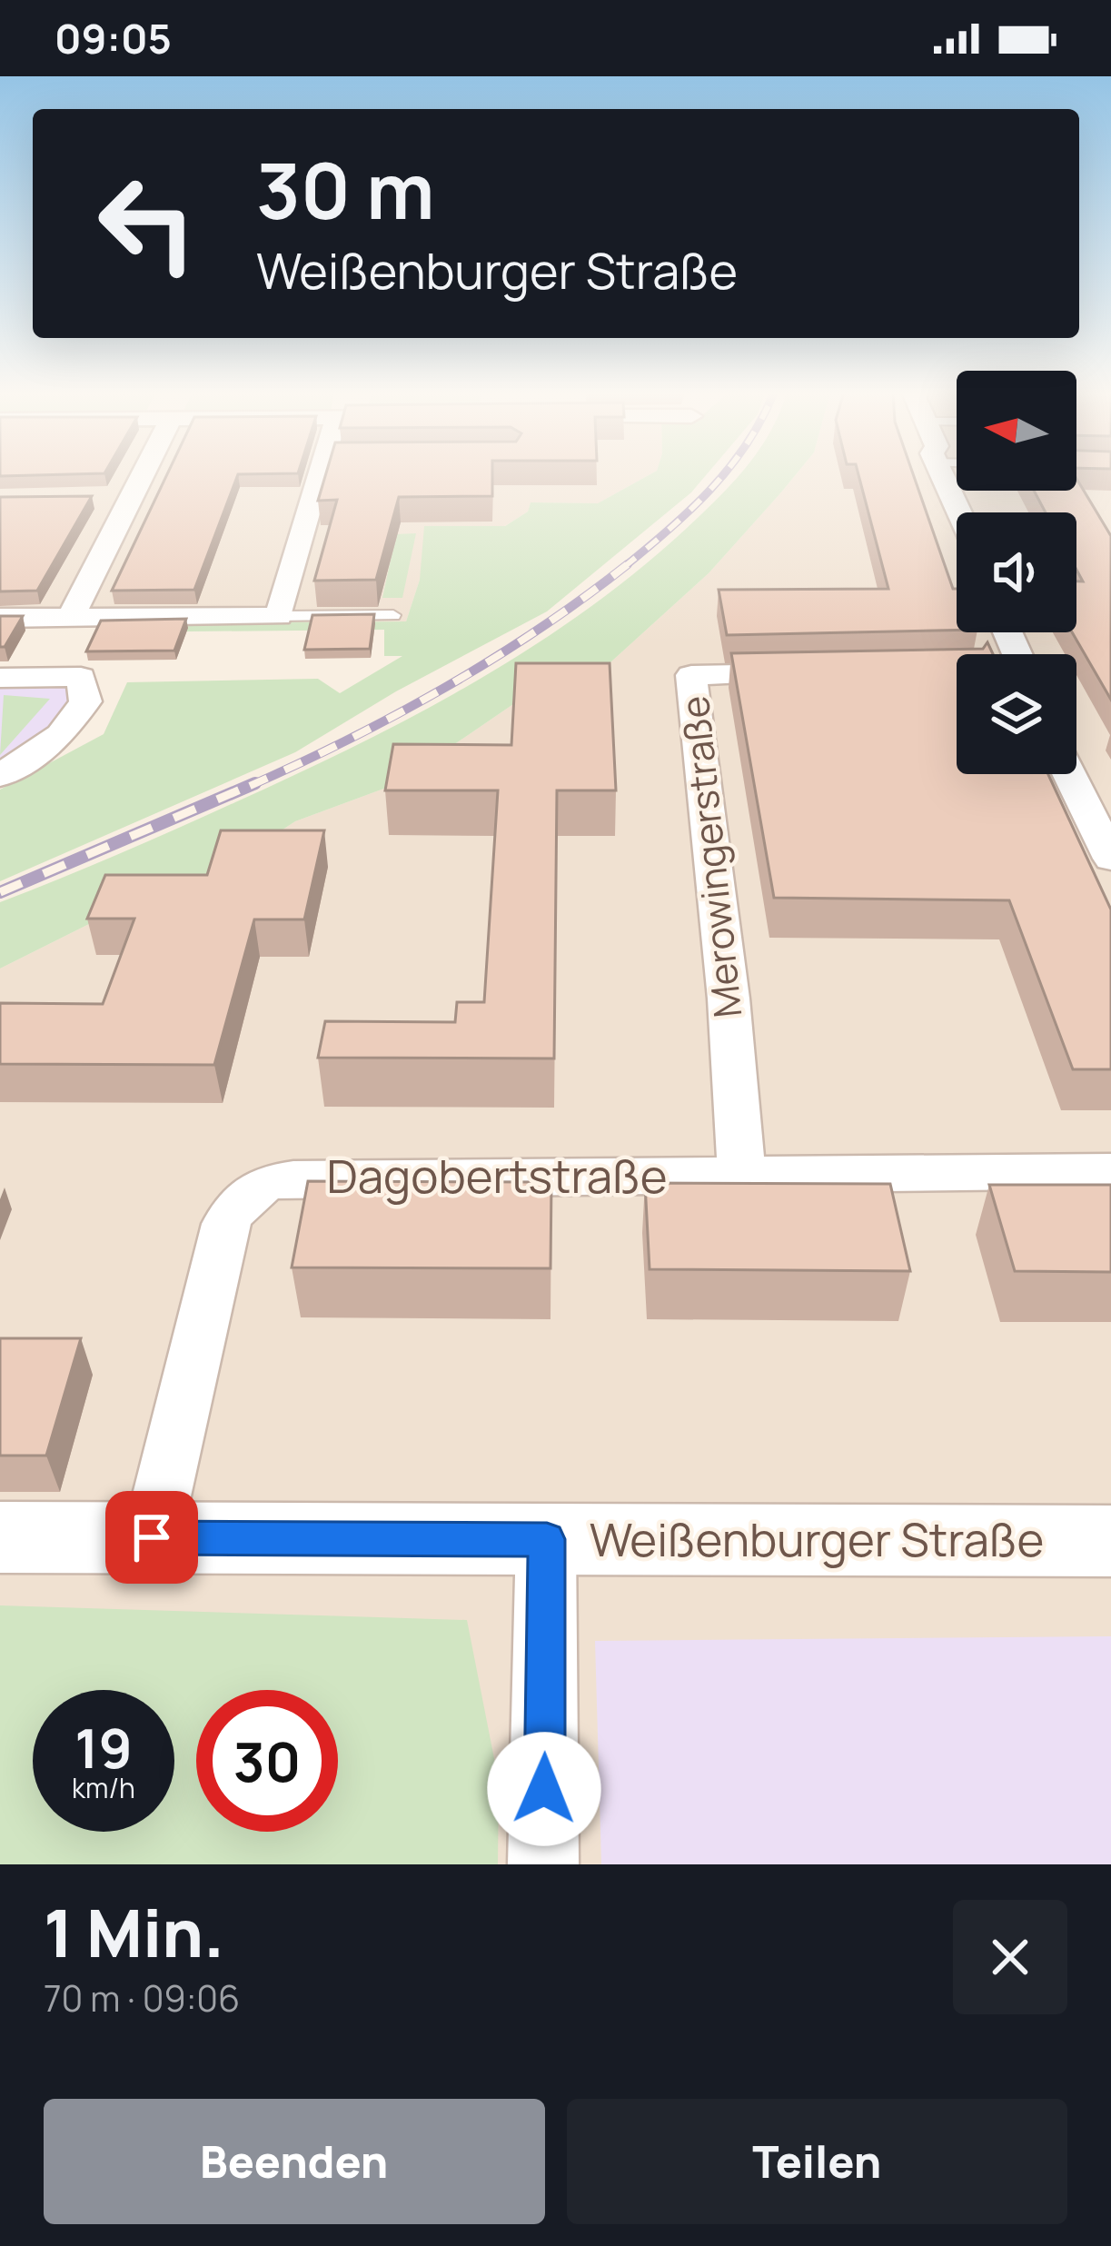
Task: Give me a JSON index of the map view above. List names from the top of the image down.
{
  "streets": {
    "street": ["Merowingerstraße", "Dagobertstraße", "Weißenburger Straße"]
  },
  "crossings": [
    ["Merowingerstraße", "Dagobertstraße"],
    ["Dagobertstraße", "Weißenburger Straße"]
  ],
  "north": "left",
  "page": {
    "status": "09:05",
    "turn": ["30 m", "Weißenburger Straße"],
    "speed": "19 km/h",
    "limit": "30",
    "heading": ["1 Min.", "70 m · 09:06"],
    "buttons": ["Beenden", "Teilen"]
  }
}
